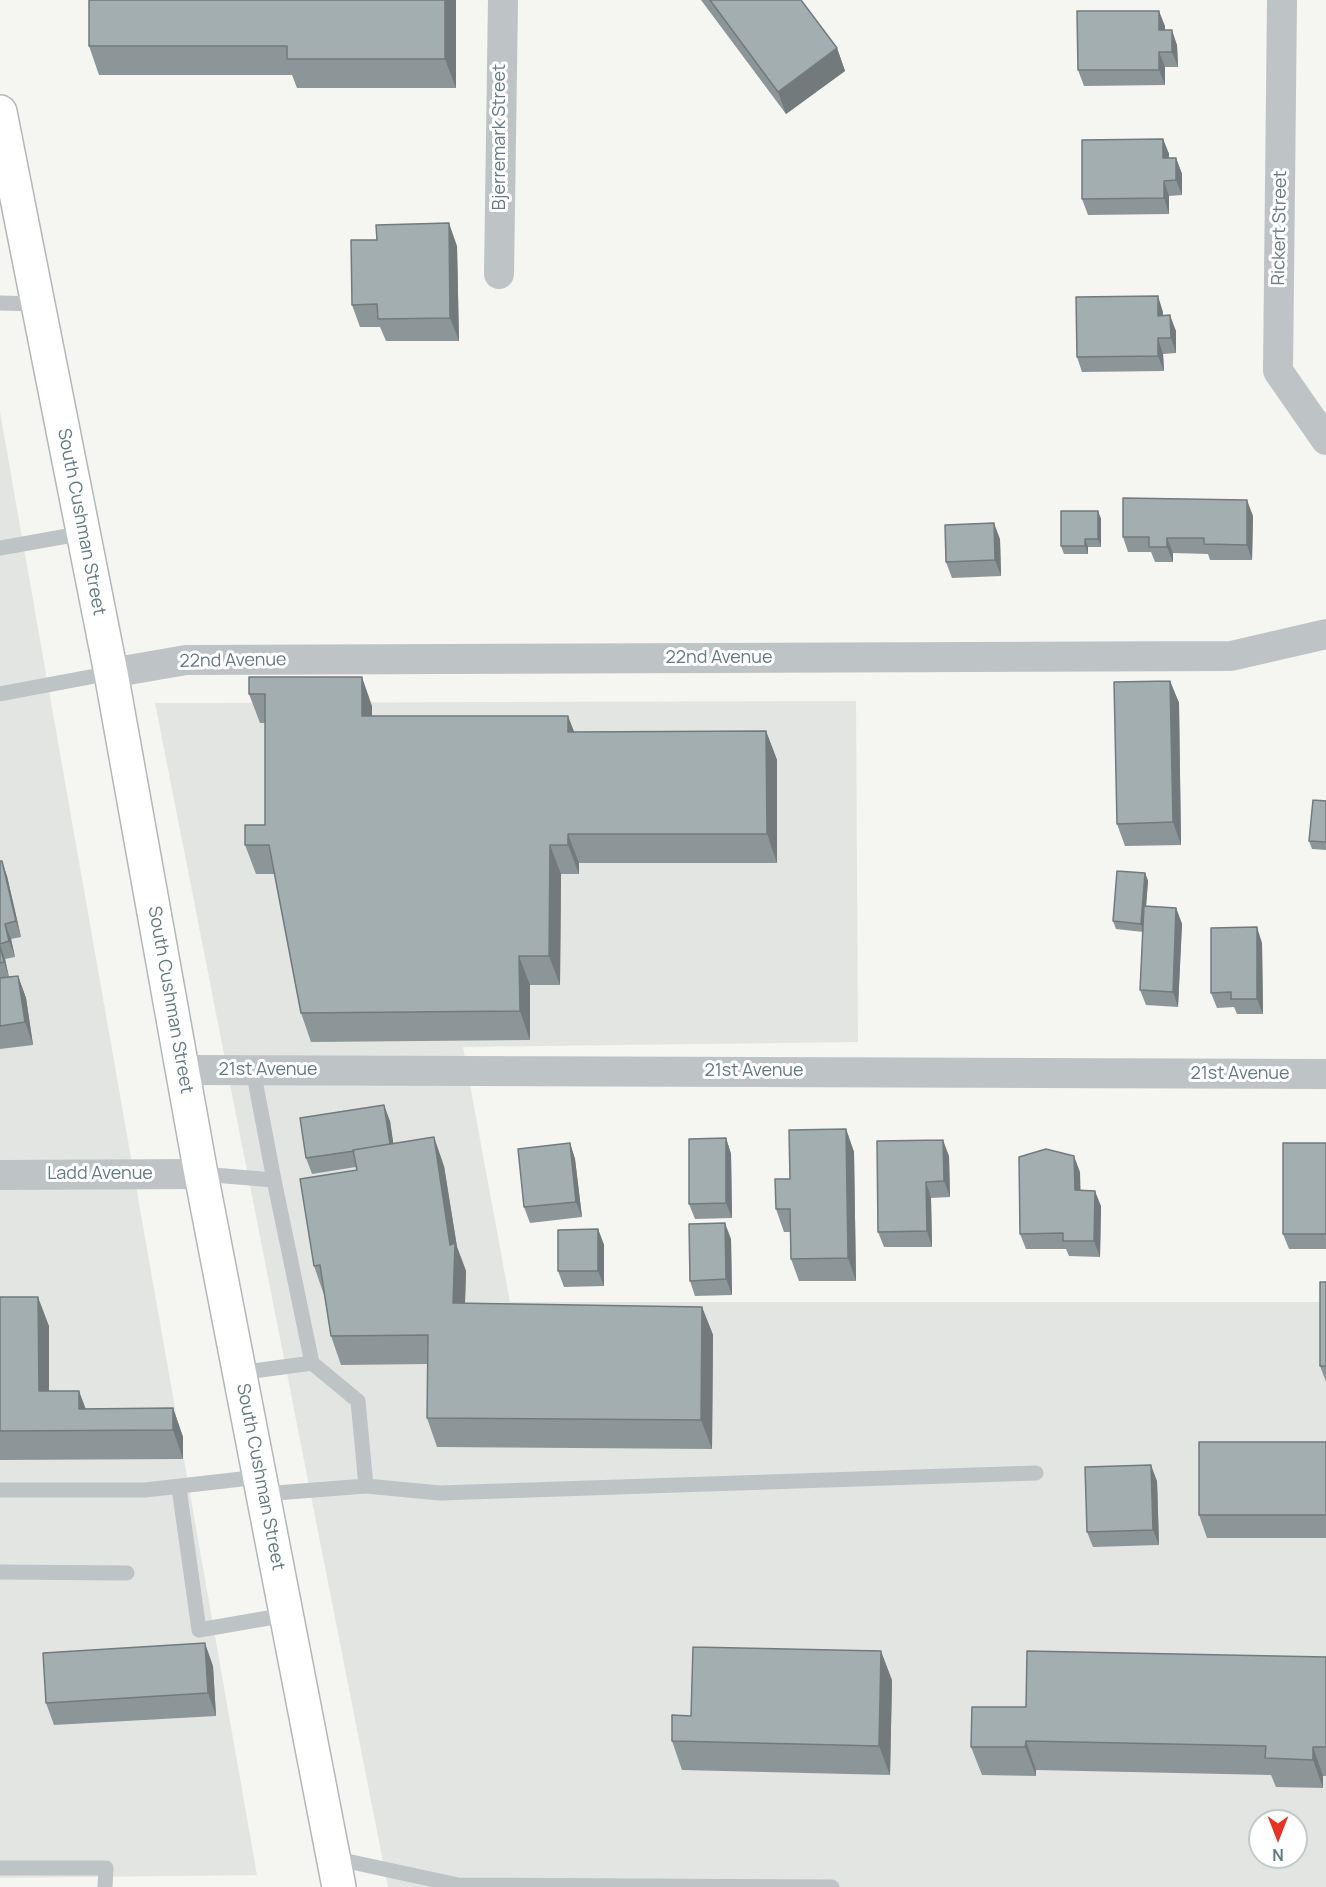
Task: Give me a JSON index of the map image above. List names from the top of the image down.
{
  "streets": {
    "main road": ["South Cushman Street"],
    "street": [
      "Bjerremark Street",
      "Rickert Street",
      "22nd Avenue",
      "21st Avenue",
      "Ladd Avenue"
    ]
  },
  "crossings": [
    ["South Cushman Street", "22nd Avenue"],
    ["South Cushman Street", "21st Avenue"],
    ["South Cushman Street", "Ladd Avenue"]
  ],
  "north": "bottom"
}
